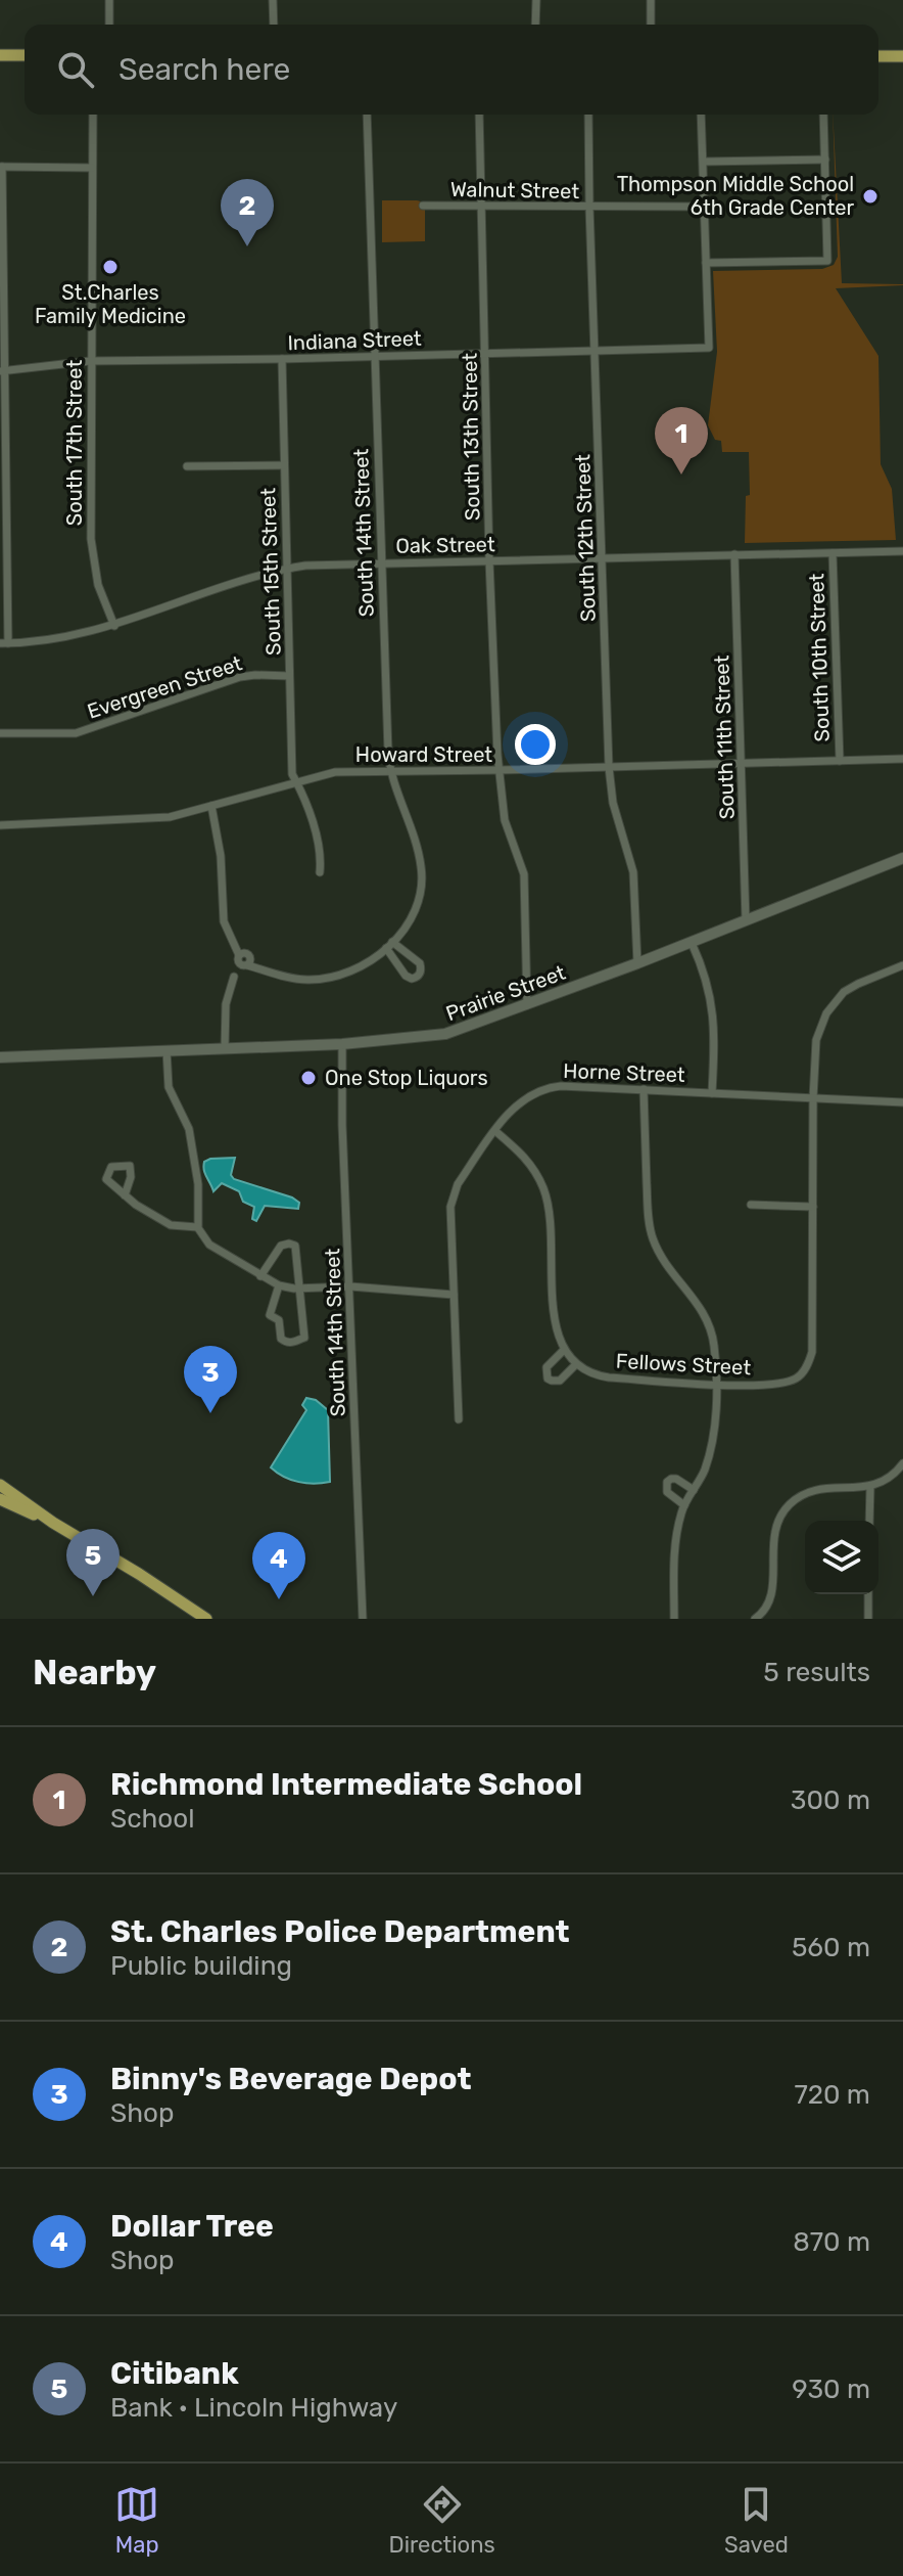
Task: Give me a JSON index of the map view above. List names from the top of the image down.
{
  "streets": {
    "street": [
      "Walnut Street",
      "Indiana Street",
      "South 13th Street",
      "South 17th Street",
      "South 14th Street",
      "South 12th Street",
      "Oak Street",
      "South 15th Street",
      "South 10th Street",
      "Evergreen Street",
      "South 11th Street",
      "Howard Street",
      "Prairie Street",
      "Horne Street",
      "Fellows Street"
    ]
  },
  "crossings": [
    ["Walnut Street", "South 13th Street"],
    ["Walnut Street", "South 12th Street"],
    ["Indiana Street", "South 13th Street"],
    ["Indiana Street", "South 17th Street"],
    ["Indiana Street", "South 14th Street"],
    ["Indiana Street", "South 12th Street"],
    ["Indiana Street", "South 15th Street"],
    ["South 13th Street", "Oak Street"],
    ["South 13th Street", "Howard Street"],
    ["South 13th Street", "Prairie Street"],
    ["South 17th Street", "Oak Street"],
    ["South 14th Street", "Oak Street"],
    ["South 14th Street", "South 15th Street"],
    ["South 14th Street", "Howard Street"],
    ["South 14th Street", "Prairie Street"],
    ["South 12th Street", "Oak Street"],
    ["South 12th Street", "Howard Street"],
    ["South 12th Street", "Prairie Street"],
    ["Oak Street", "South 15th Street"],
    ["Oak Street", "South 10th Street"],
    ["Oak Street", "South 11th Street"],
    ["South 15th Street", "Evergreen Street"],
    ["South 15th Street", "Howard Street"],
    ["South 10th Street", "Howard Street"],
    ["South 11th Street", "Howard Street"],
    ["South 11th Street", "Prairie Street"]
  ],
  "places": ["Thompson Middle School 6th Grade Center", "St.Charles Family Medicine", "One Stop Liquors"],
  "page": {
    "search": "Search here",
    "pins": [
      "2",
      "1",
      "3",
      "5",
      "4"
    ],
    "heading": ["Nearby", "5 results"],
    "list": [
      {
        "mark": "1",
        "name": "Richmond Intermediate School",
        "note": "School",
        "value": "300 m"
      },
      {
        "mark": "2",
        "name": "St. Charles Police Department",
        "note": "Public building",
        "value": "560 m"
      },
      {
        "mark": "3",
        "name": "Binny's Beverage Depot",
        "note": "Shop",
        "value": "720 m"
      },
      {
        "mark": "4",
        "name": "Dollar Tree",
        "note": "Shop",
        "value": "870 m"
      },
      {
        "mark": "5",
        "name": "Citibank",
        "note": "Bank · Lincoln Highway",
        "value": "930 m"
      }
    ],
    "nav": ["Map", "Directions", "Saved"]
  }
}
